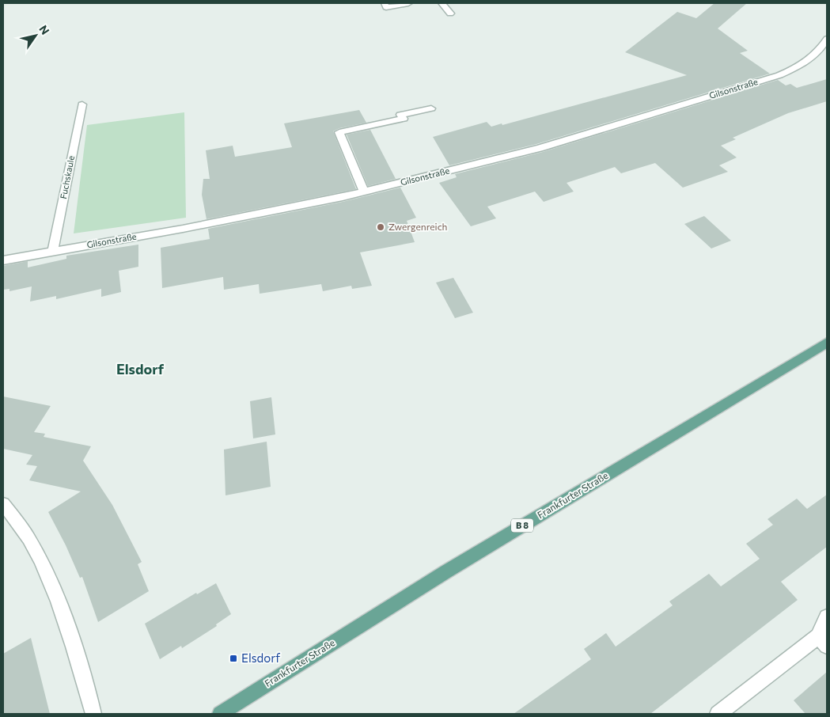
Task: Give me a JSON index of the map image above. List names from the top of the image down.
{
  "streets": {
    "main road": ["Frankfurter Straße", "B 8"],
    "street": ["Gilsonstraße", "Fuchskaule"]
  },
  "crossings": [
    ["Gilsonstraße", "Fuchskaule"]
  ],
  "districts": ["Elsdorf"],
  "places": {
    "other": ["Zwergenreich"],
    "transit": ["Elsdorf"]
  },
  "north": "top right"
}
